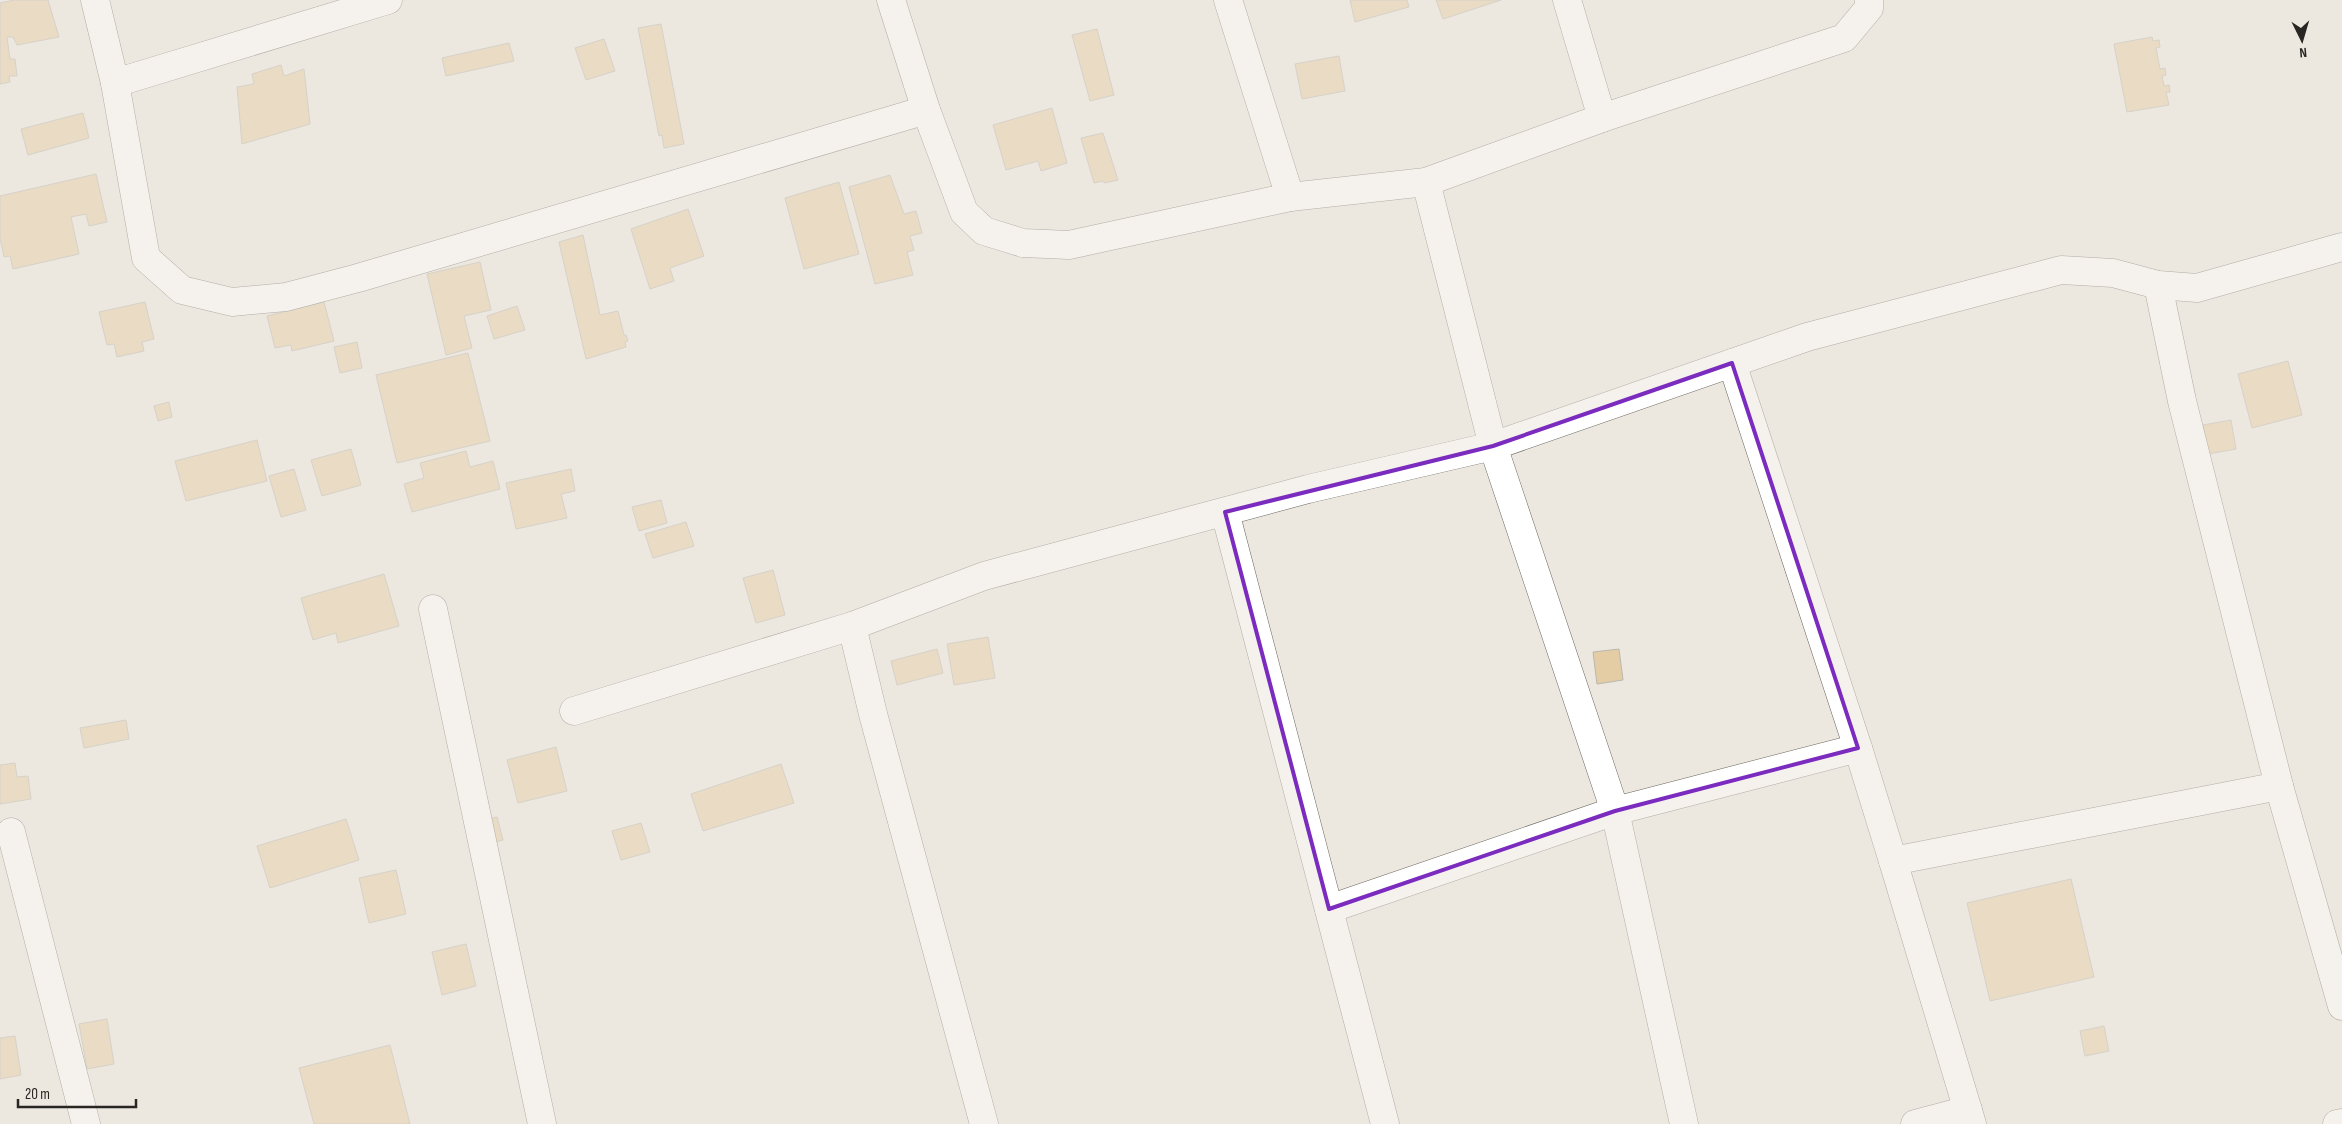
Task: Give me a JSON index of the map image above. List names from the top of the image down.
{
  "scale_bar": "20 m",
  "north": "bottom"
}
